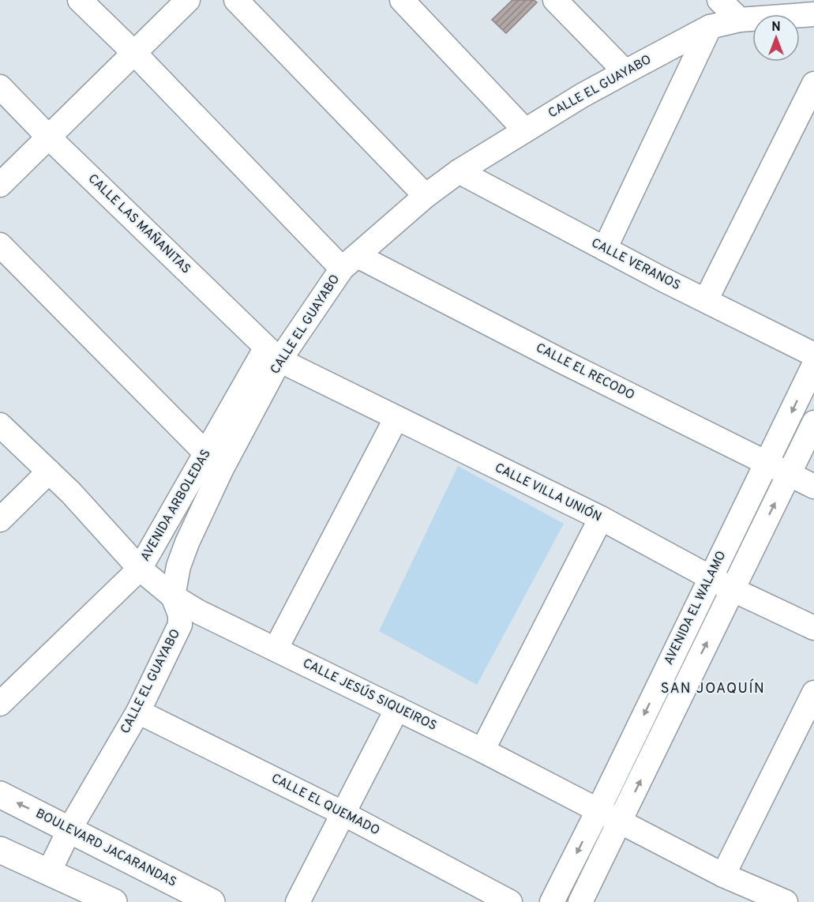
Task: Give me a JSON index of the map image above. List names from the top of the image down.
{
  "streets": {
    "main road": ["BOULEVARD JACARANDAS"],
    "street": [
      "CALLE EL GUAYABO",
      "CALLE LAS MAÑANITAS",
      "CALLE VERANOS",
      "CALLE EL RECODO",
      "CALLE VILLA UNIÓN",
      "AVENIDA ARBOLEDAS",
      "AVENIDA EL WALAMO",
      "CALLE JESÚS SIQUEIROS",
      "CALLE EL QUEMADO"
    ]
  },
  "crossings": [
    ["CALLE EL GUAYABO", "CALLE LAS MAÑANITAS"],
    ["CALLE EL GUAYABO", "CALLE VERANOS"],
    ["CALLE EL GUAYABO", "CALLE EL RECODO"],
    ["CALLE EL GUAYABO", "CALLE VILLA UNIÓN"],
    ["CALLE EL GUAYABO", "AVENIDA ARBOLEDAS"],
    ["CALLE EL GUAYABO", "CALLE JESÚS SIQUEIROS"],
    ["CALLE EL GUAYABO", "CALLE EL QUEMADO"],
    ["CALLE EL GUAYABO", "BOULEVARD JACARANDAS"],
    ["CALLE LAS MAÑANITAS", "CALLE VILLA UNIÓN"],
    ["CALLE EL RECODO", "AVENIDA EL WALAMO"],
    ["CALLE VILLA UNIÓN", "AVENIDA EL WALAMO"],
    ["AVENIDA ARBOLEDAS", "CALLE JESÚS SIQUEIROS"],
    ["AVENIDA EL WALAMO", "CALLE JESÚS SIQUEIROS"]
  ],
  "districts": ["SAN JOAQUÍN"],
  "north": "top"
}
